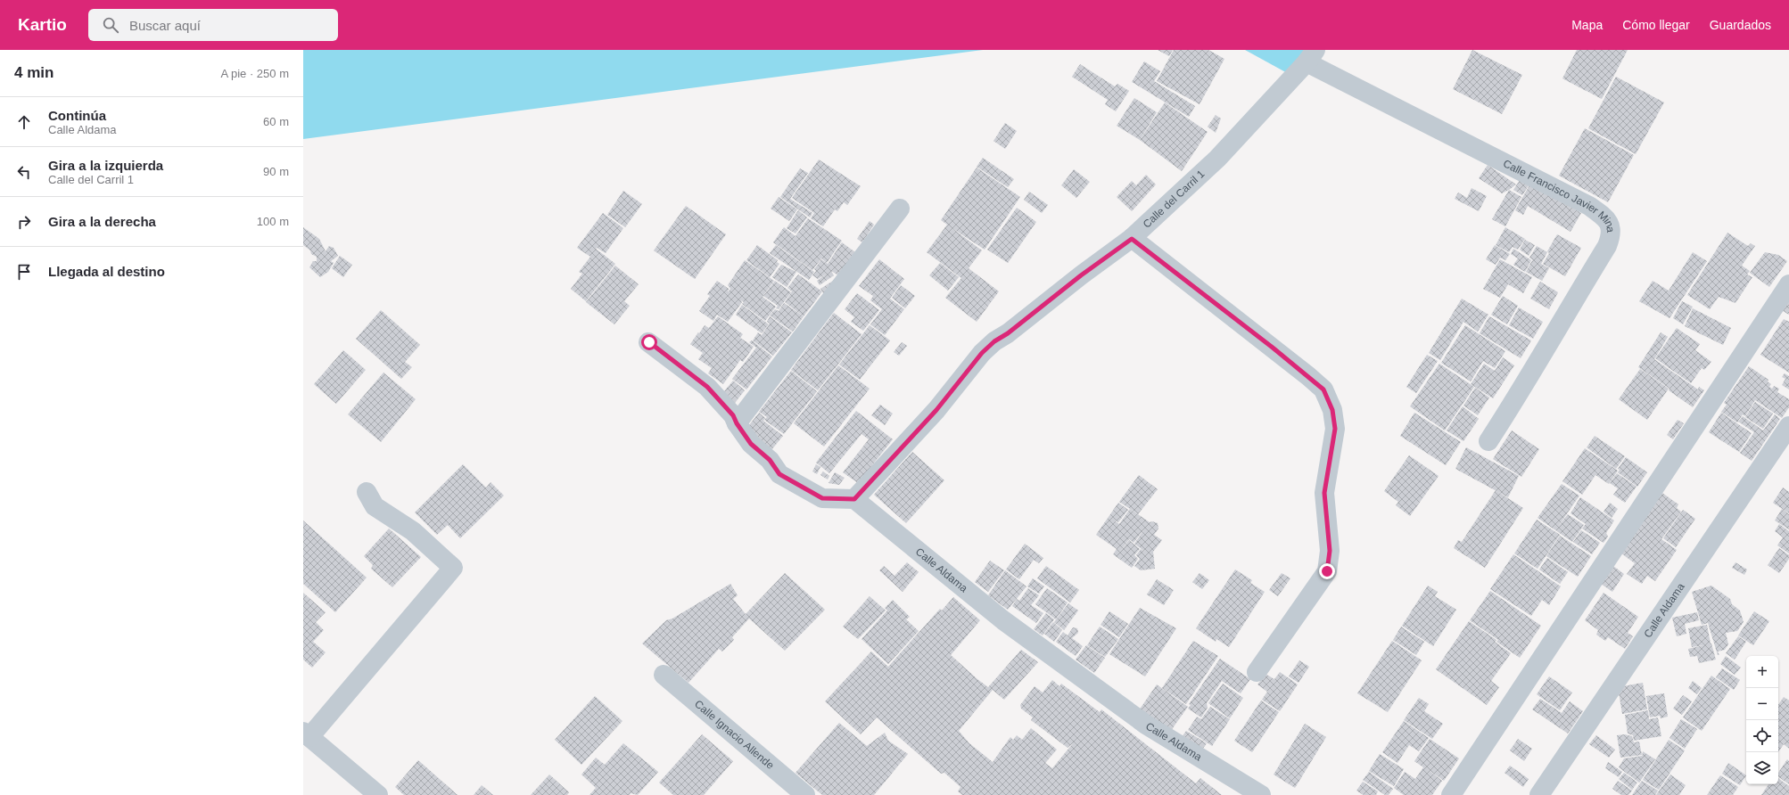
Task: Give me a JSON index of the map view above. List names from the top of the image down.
{
  "streets": {
    "street": [
      "Calle del Carril 1",
      "Calle Francisco Javier Mina",
      "Calle Aldama",
      "Calle Ignacio Allende"
    ]
  },
  "crossings": [
    ["Calle del Carril 1", "Calle Francisco Javier Mina"],
    ["Calle del Carril 1", "Calle Aldama"]
  ],
  "page": {
    "header": "Kartio",
    "search": "Buscar aquí",
    "nav": ["Mapa", "Cómo llegar", "Guardados"],
    "heading": ["4 min", "A pie · 250 m"],
    "list": [
      ["Continúa", "Calle Aldama", "60 m"],
      ["Gira a la izquierda", "Calle del Carril 1", "90 m"],
      ["Gira a la derecha", "100 m"],
      "Llegada al destino"
    ],
    "map_buttons": ["+", "−"]
  }
}
